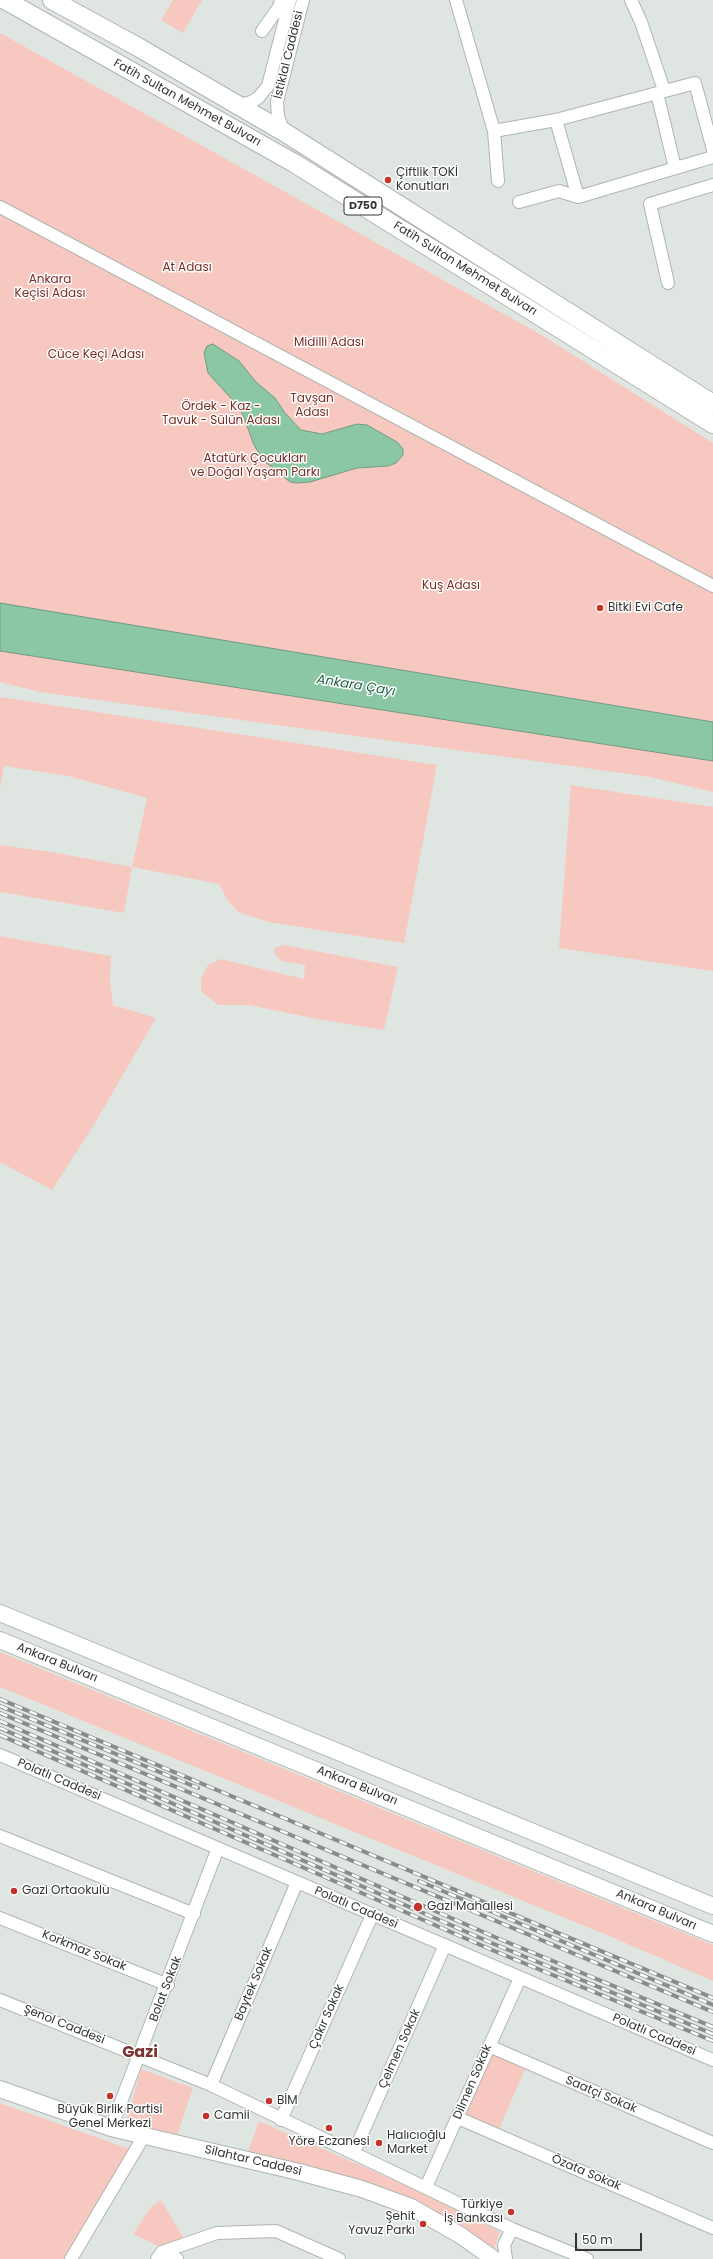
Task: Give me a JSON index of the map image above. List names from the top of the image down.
{
  "streets": {
    "highway": ["Fatih Sultan Mehmet Bulvarı", "D750"],
    "main road": ["Ankara Bulvarı", "Silahtar Caddesi"],
    "street": [
      "İstiklal Caddesi",
      "Polatlı Caddesi",
      "Korkmaz Sokak",
      "Baytek Sokak",
      "Bolat Sokak",
      "Çakır Sokak",
      "Şenol Caddesi",
      "Çelmen Sokak",
      "Dilmen Sokak",
      "Saatçi Sokak",
      "Özata Sokak"
    ]
  },
  "crossings": [
    ["İstiklal Caddesi", "Fatih Sultan Mehmet Bulvarı"],
    ["Polatlı Caddesi", "Baytek Sokak"],
    ["Polatlı Caddesi", "Bolat Sokak"],
    ["Polatlı Caddesi", "Çakır Sokak"],
    ["Polatlı Caddesi", "Çelmen Sokak"],
    ["Polatlı Caddesi", "Dilmen Sokak"],
    ["Korkmaz Sokak", "Bolat Sokak"],
    ["Baytek Sokak", "Şenol Caddesi"],
    ["Bolat Sokak", "Şenol Caddesi"],
    ["Bolat Sokak", "Silahtar Caddesi"],
    ["Çakır Sokak", "Şenol Caddesi"],
    ["Şenol Caddesi", "Çelmen Sokak"],
    ["Şenol Caddesi", "Dilmen Sokak"],
    ["Dilmen Sokak", "Saatçi Sokak"],
    ["Dilmen Sokak", "Özata Sokak"]
  ],
  "districts": ["Gazi"],
  "water": ["Ankara Çayı"],
  "parks": [
    "At Adası",
    "Ankara Keçisi Adası",
    "Midilli Adası",
    "Cüce Keçi Adası",
    "Tavşan Adası",
    "Ördek - Kaz - Tavuk - Sülün Adası",
    "Atatürk Çocukları ve Doğal Yaşam Parkı",
    "Kuş Adası"
  ],
  "places": [
    "Çiftlik TOKİ Konutları",
    "Bitki Evi Cafe",
    "Gazi Ortaokulu",
    "Gazi Mahallesi",
    "Büyük Birlik Partisi Genel Merkezi",
    "BİM",
    "Camii",
    "Yöre Eczanesi",
    "Halıcıoğlu Market",
    "Türkiye İş Bankası",
    "Şehit Yavuz Parkı"
  ],
  "scale_bar": "50 m"
}
